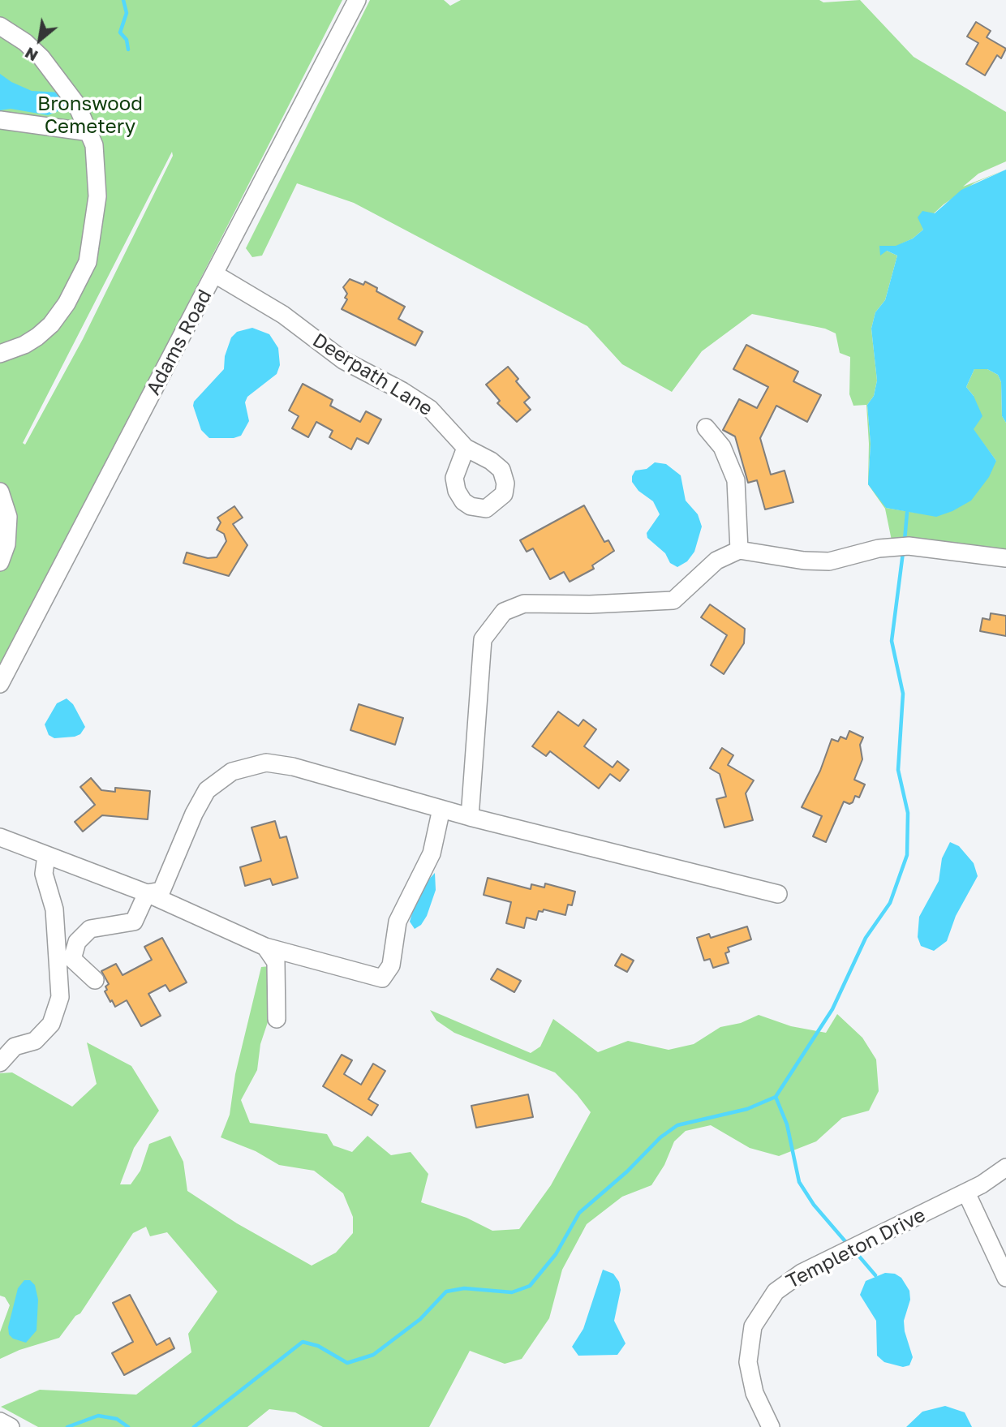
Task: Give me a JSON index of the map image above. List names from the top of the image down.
{
  "streets": {
    "street": ["Adams Road", "Deerpath Lane", "Templeton Drive"]
  },
  "crossings": [
    ["Adams Road", "Deerpath Lane"]
  ],
  "parks": ["Bronswood Cemetery"],
  "north": "bottom left"
}
